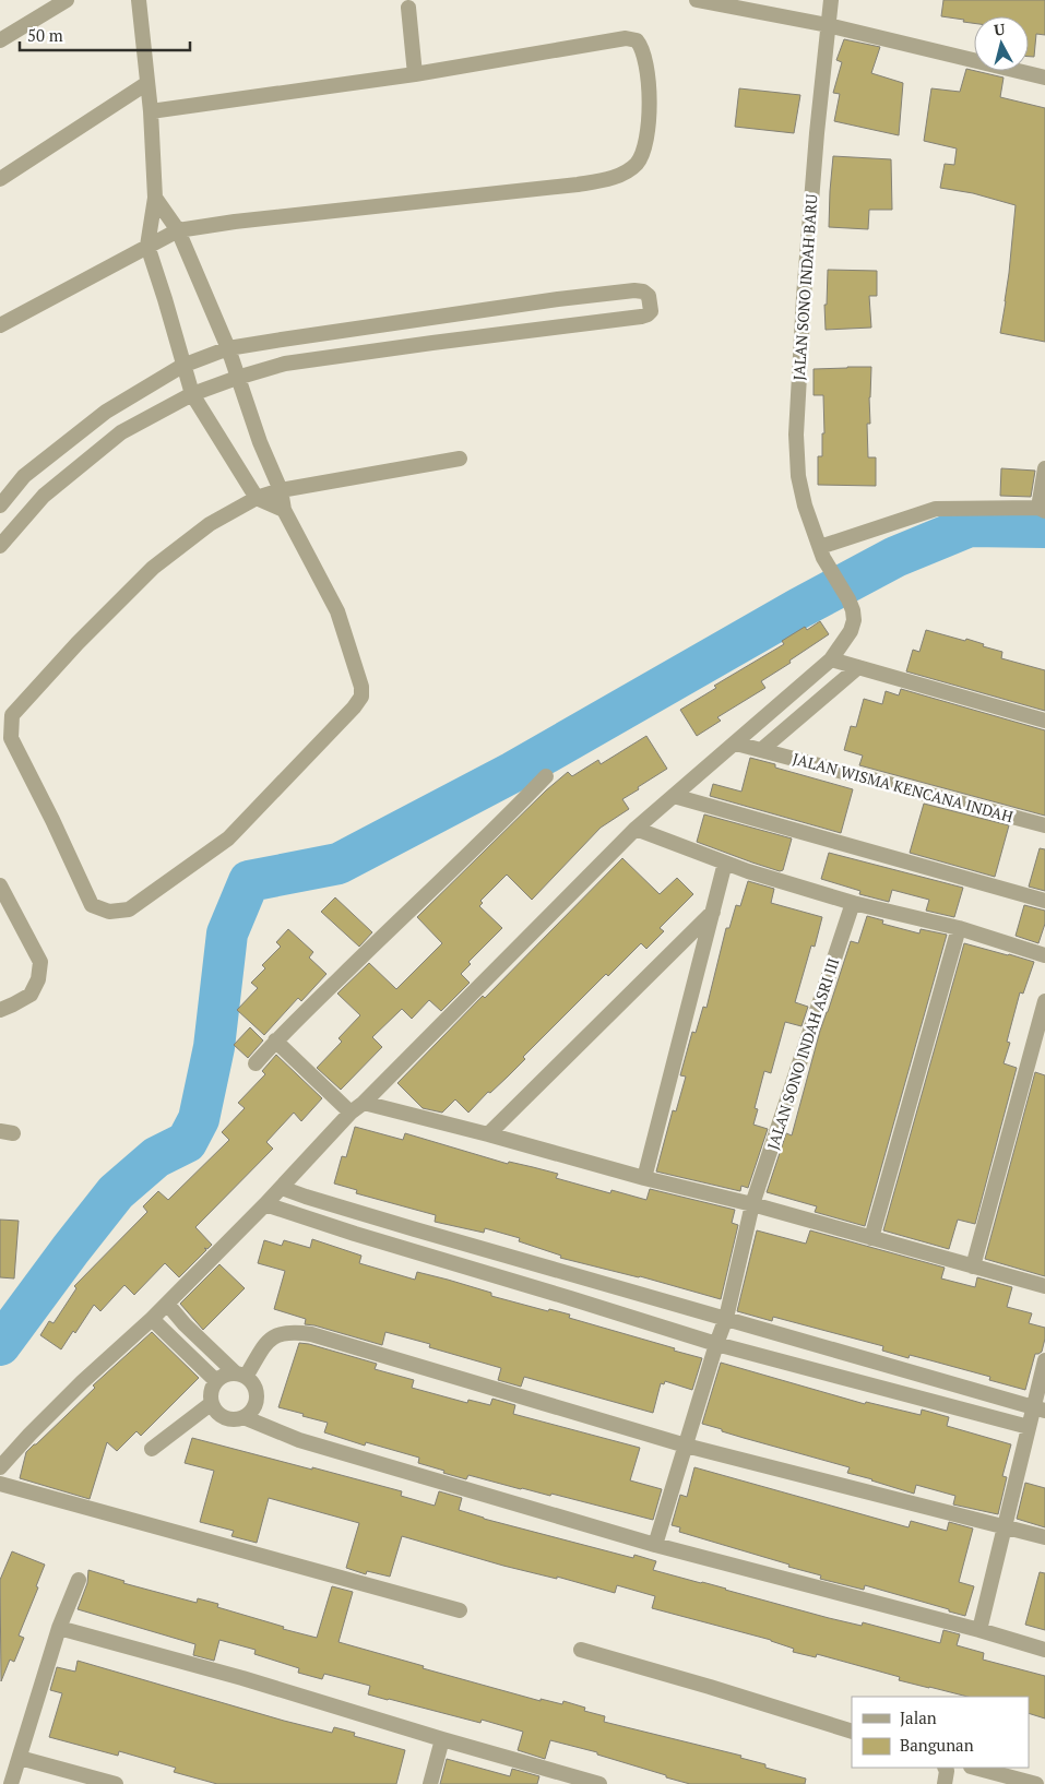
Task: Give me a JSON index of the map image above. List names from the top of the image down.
{
  "streets": {
    "street": ["JALAN SONO INDAH BARU", "JALAN WISMA KENCANA INDAH", "JALAN SONO INDAH ASRI III"]
  },
  "legend": ["Jalan", "Bangunan"],
  "scale_bar": "50 m",
  "north": "top"
}
